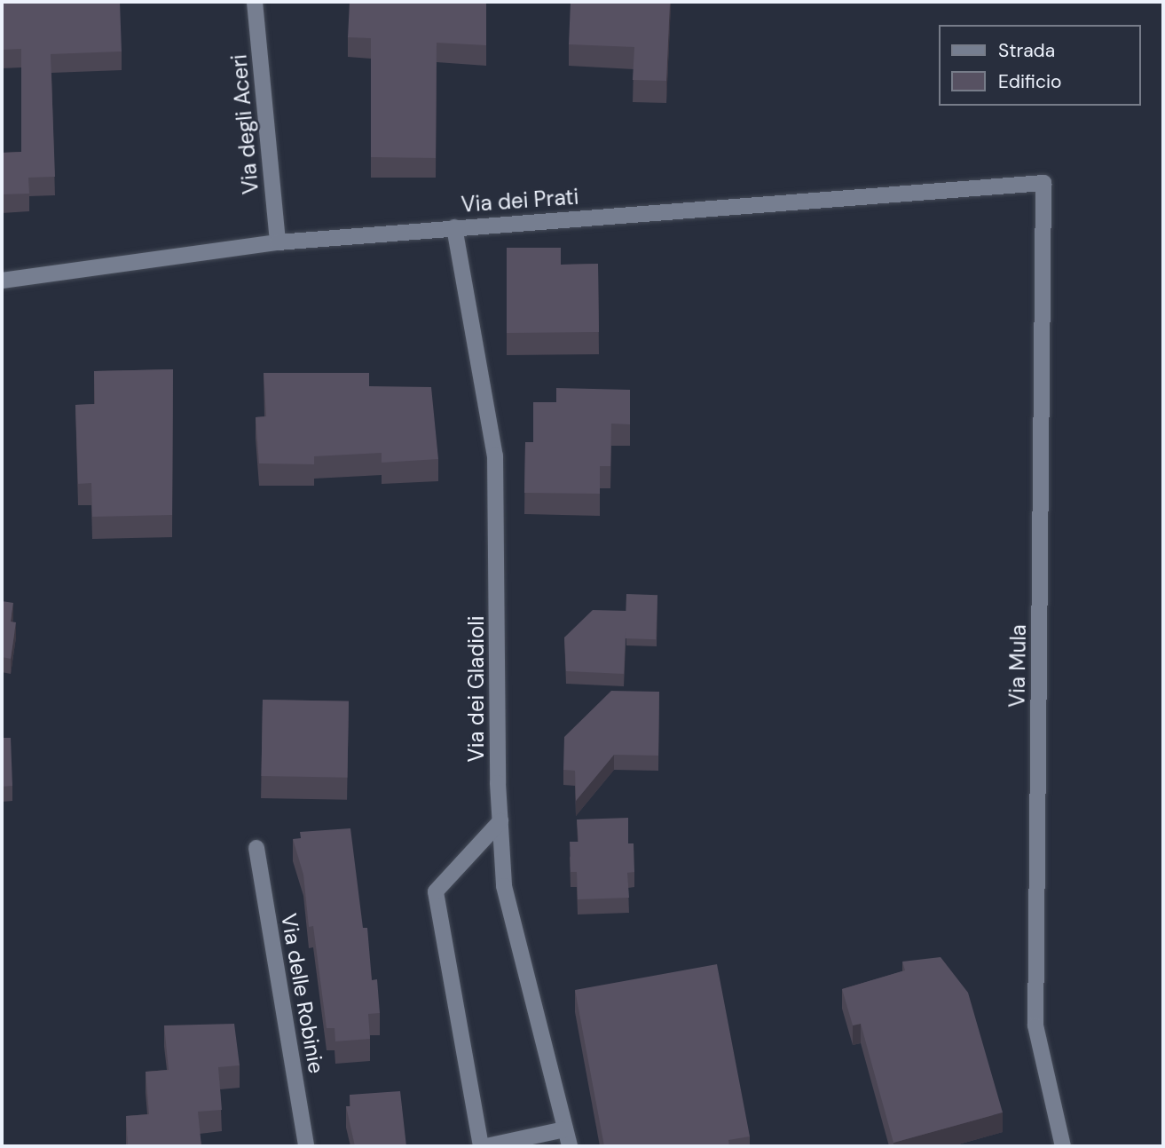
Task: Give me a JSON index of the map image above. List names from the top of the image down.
{
  "streets": {
    "street": [
      "Via degli Aceri",
      "Via dei Prati",
      "Via Mula",
      "Via dei Gladioli",
      "Via delle Robinie"
    ]
  },
  "crossings": [
    ["Via degli Aceri", "Via dei Prati"],
    ["Via dei Prati", "Via Mula"],
    ["Via dei Prati", "Via dei Gladioli"]
  ],
  "legend": ["Strada", "Edificio"]
}
